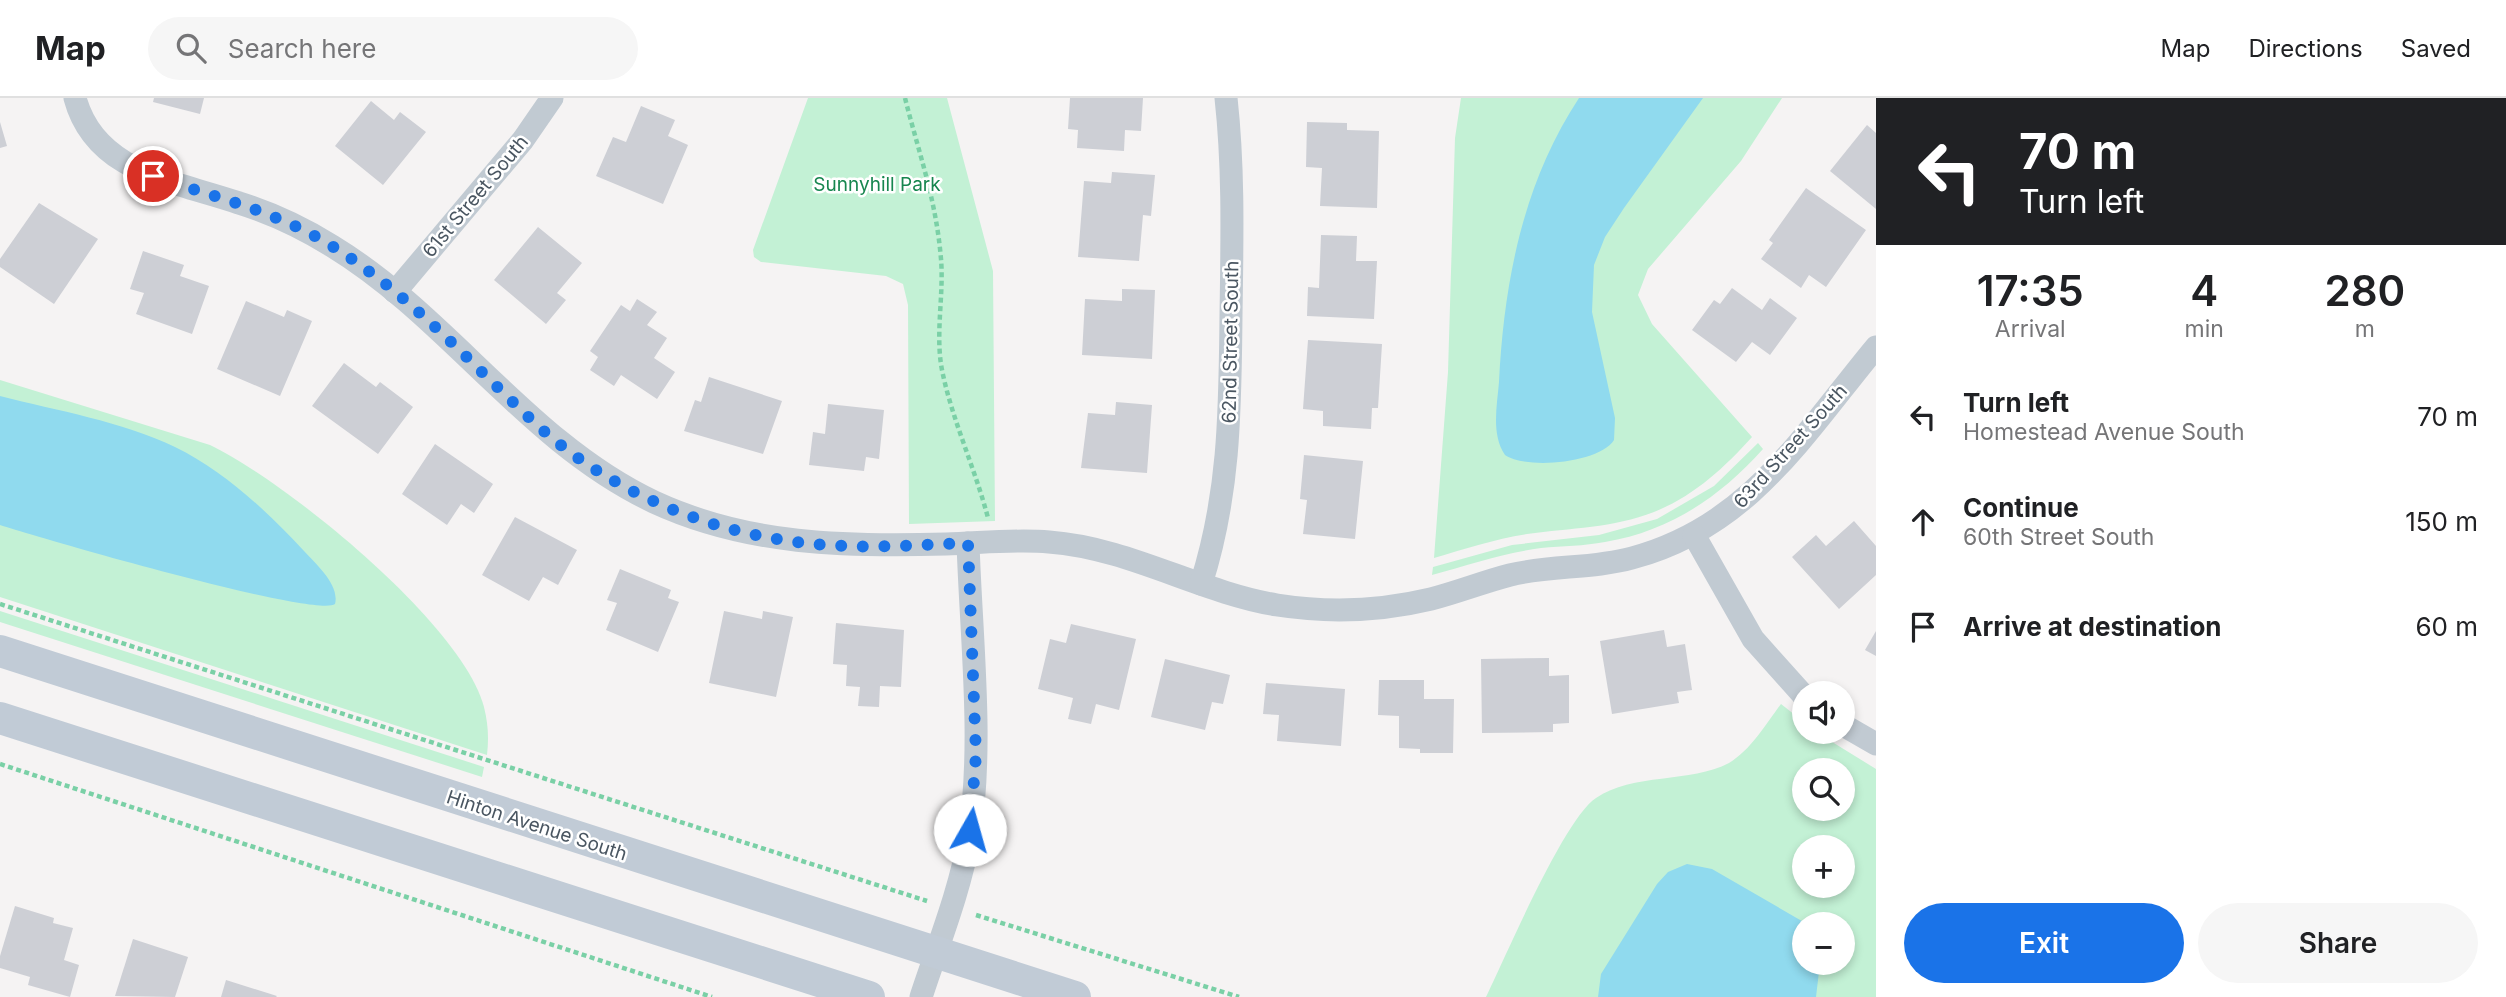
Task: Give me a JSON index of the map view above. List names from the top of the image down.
{
  "streets": {
    "main road": ["Hinton Avenue South"],
    "street": ["61st Street South", "62nd Street South", "63rd Street South"]
  },
  "crossings": [
    ["61st Street South", "63rd Street South"],
    ["62nd Street South", "63rd Street South"]
  ],
  "parks": ["Sunnyhill Park"],
  "page": {
    "header": "Map",
    "search": "Search here",
    "nav": ["Map", "Directions", "Saved"],
    "turn": ["70 m", "Turn left"],
    "eta": [
      "17:35",
      "Arrival",
      "4",
      "min",
      "280",
      "m"
    ],
    "list": [
      {
        "name": "Turn left",
        "note": "Homestead Avenue South",
        "value": "70 m"
      },
      {
        "name": "Continue",
        "note": "60th Street South",
        "value": "150 m"
      },
      {
        "name": "Arrive at destination",
        "value": "60 m"
      }
    ],
    "map_buttons": ["+", "−"],
    "buttons": ["Exit", "Share"]
  }
}
